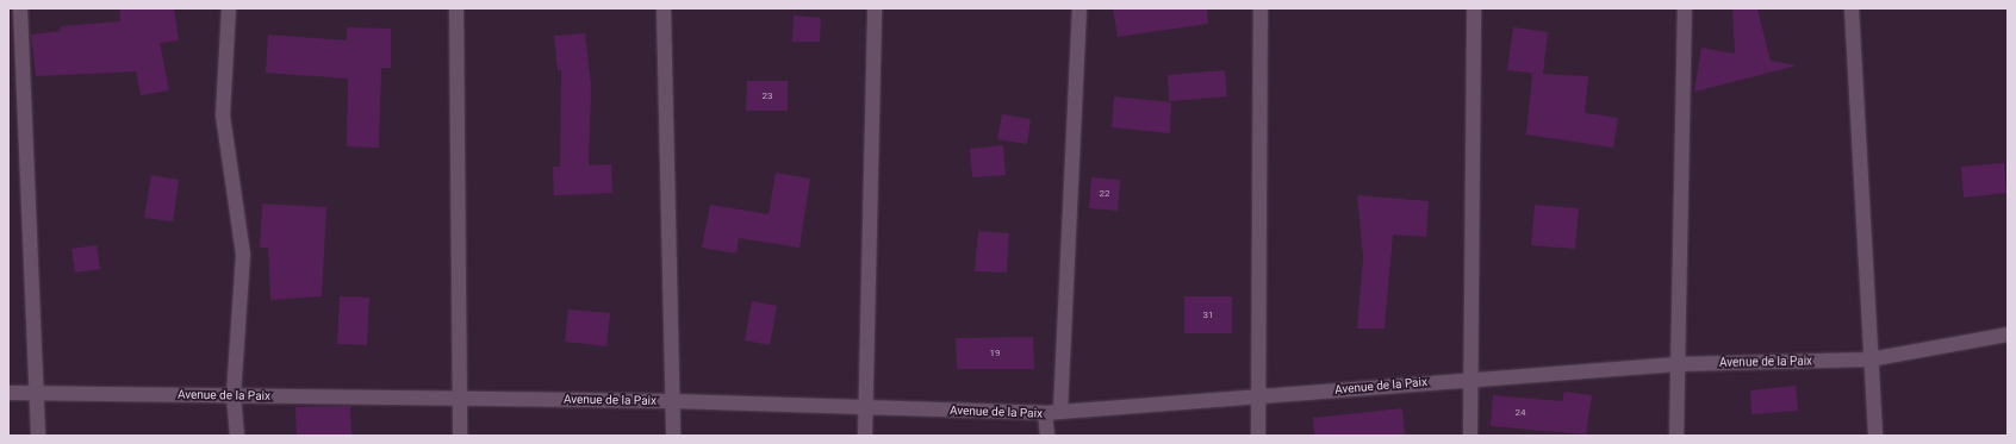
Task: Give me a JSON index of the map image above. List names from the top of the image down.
{
  "streets": {
    "street": ["Avenue de la Paix"]
  },
  "house_numbers": [
    "23",
    "22",
    "31",
    "19",
    "24"
  ]
}
